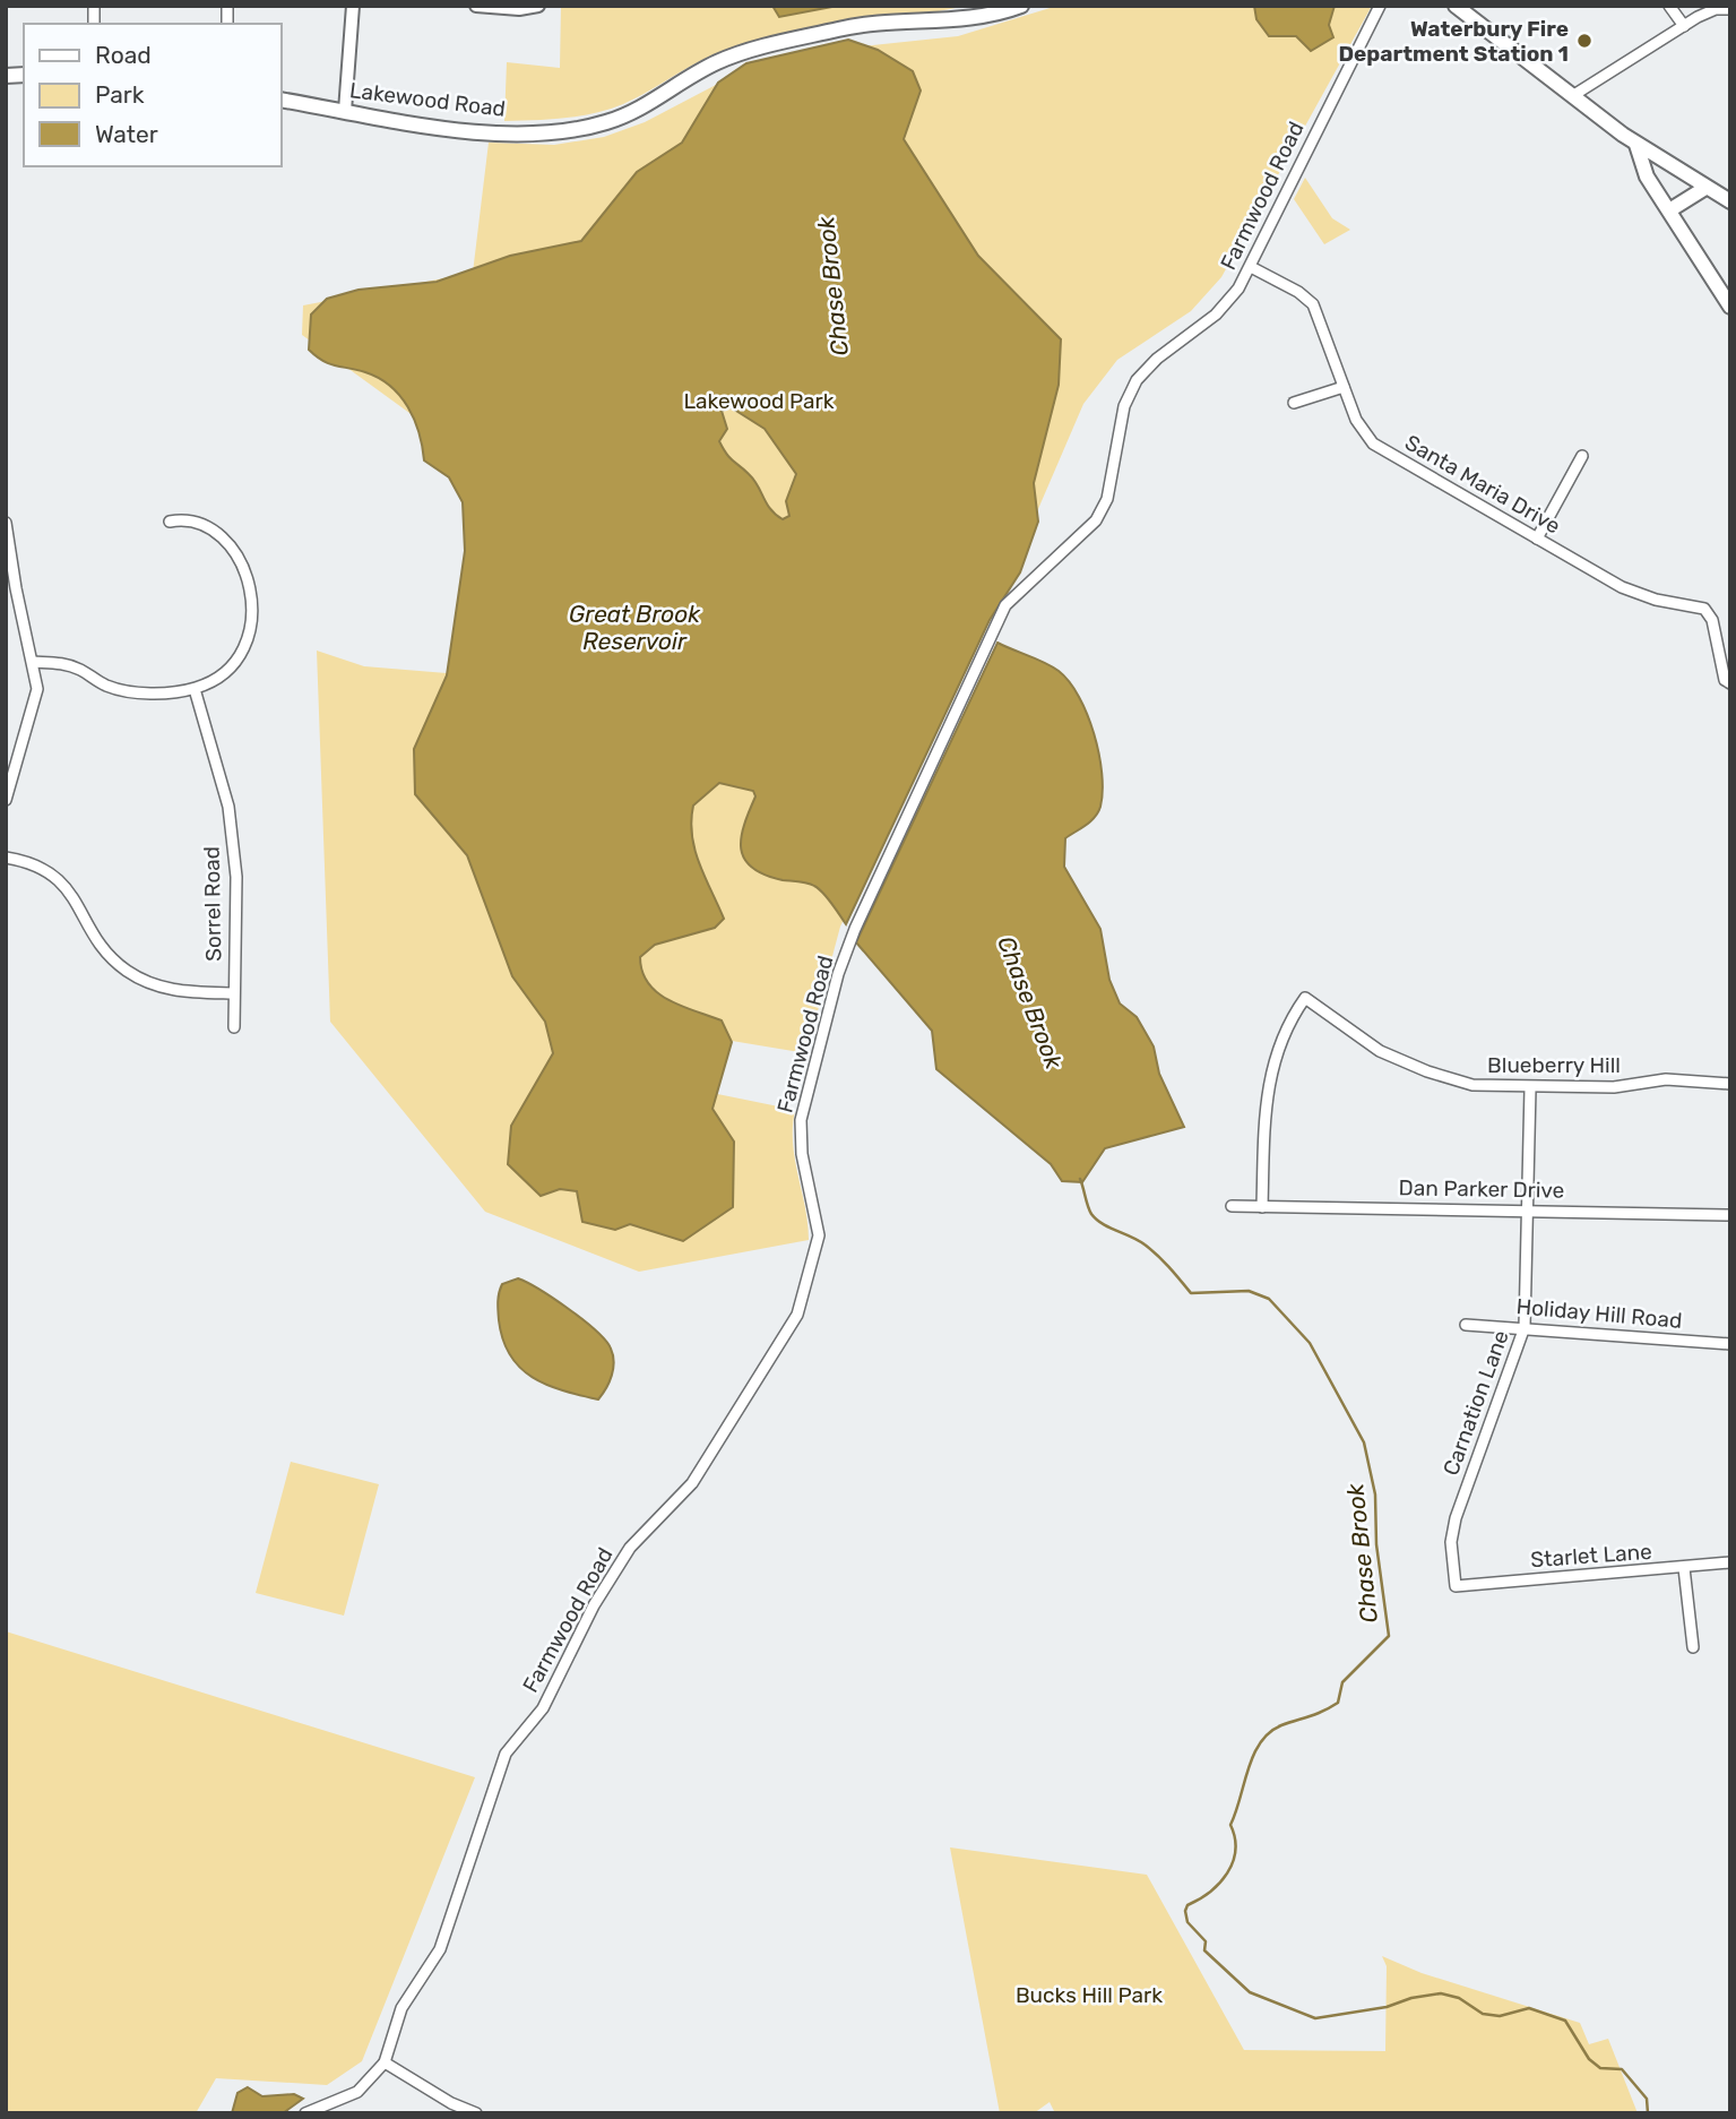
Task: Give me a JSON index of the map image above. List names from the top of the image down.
{
  "streets": {
    "main road": ["Lakewood Road"],
    "street": [
      "Farmwood Road",
      "Santa Maria Drive",
      "Sorrel Road",
      "Blueberry Hill",
      "Dan Parker Drive",
      "Holiday Hill Road",
      "Carnation Lane",
      "Starlet Lane"
    ]
  },
  "crossings": [
    ["Farmwood Road", "Santa Maria Drive"],
    ["Blueberry Hill", "Dan Parker Drive"],
    ["Blueberry Hill", "Carnation Lane"],
    ["Dan Parker Drive", "Carnation Lane"],
    ["Holiday Hill Road", "Carnation Lane"],
    ["Carnation Lane", "Starlet Lane"]
  ],
  "water": ["Chase Brook", "Great Brook Reservoir"],
  "parks": ["Lakewood Park", "Bucks Hill Park"],
  "places": ["Waterbury Fire Department Station 1"],
  "legend": ["Road", "Park", "Water"]
}
